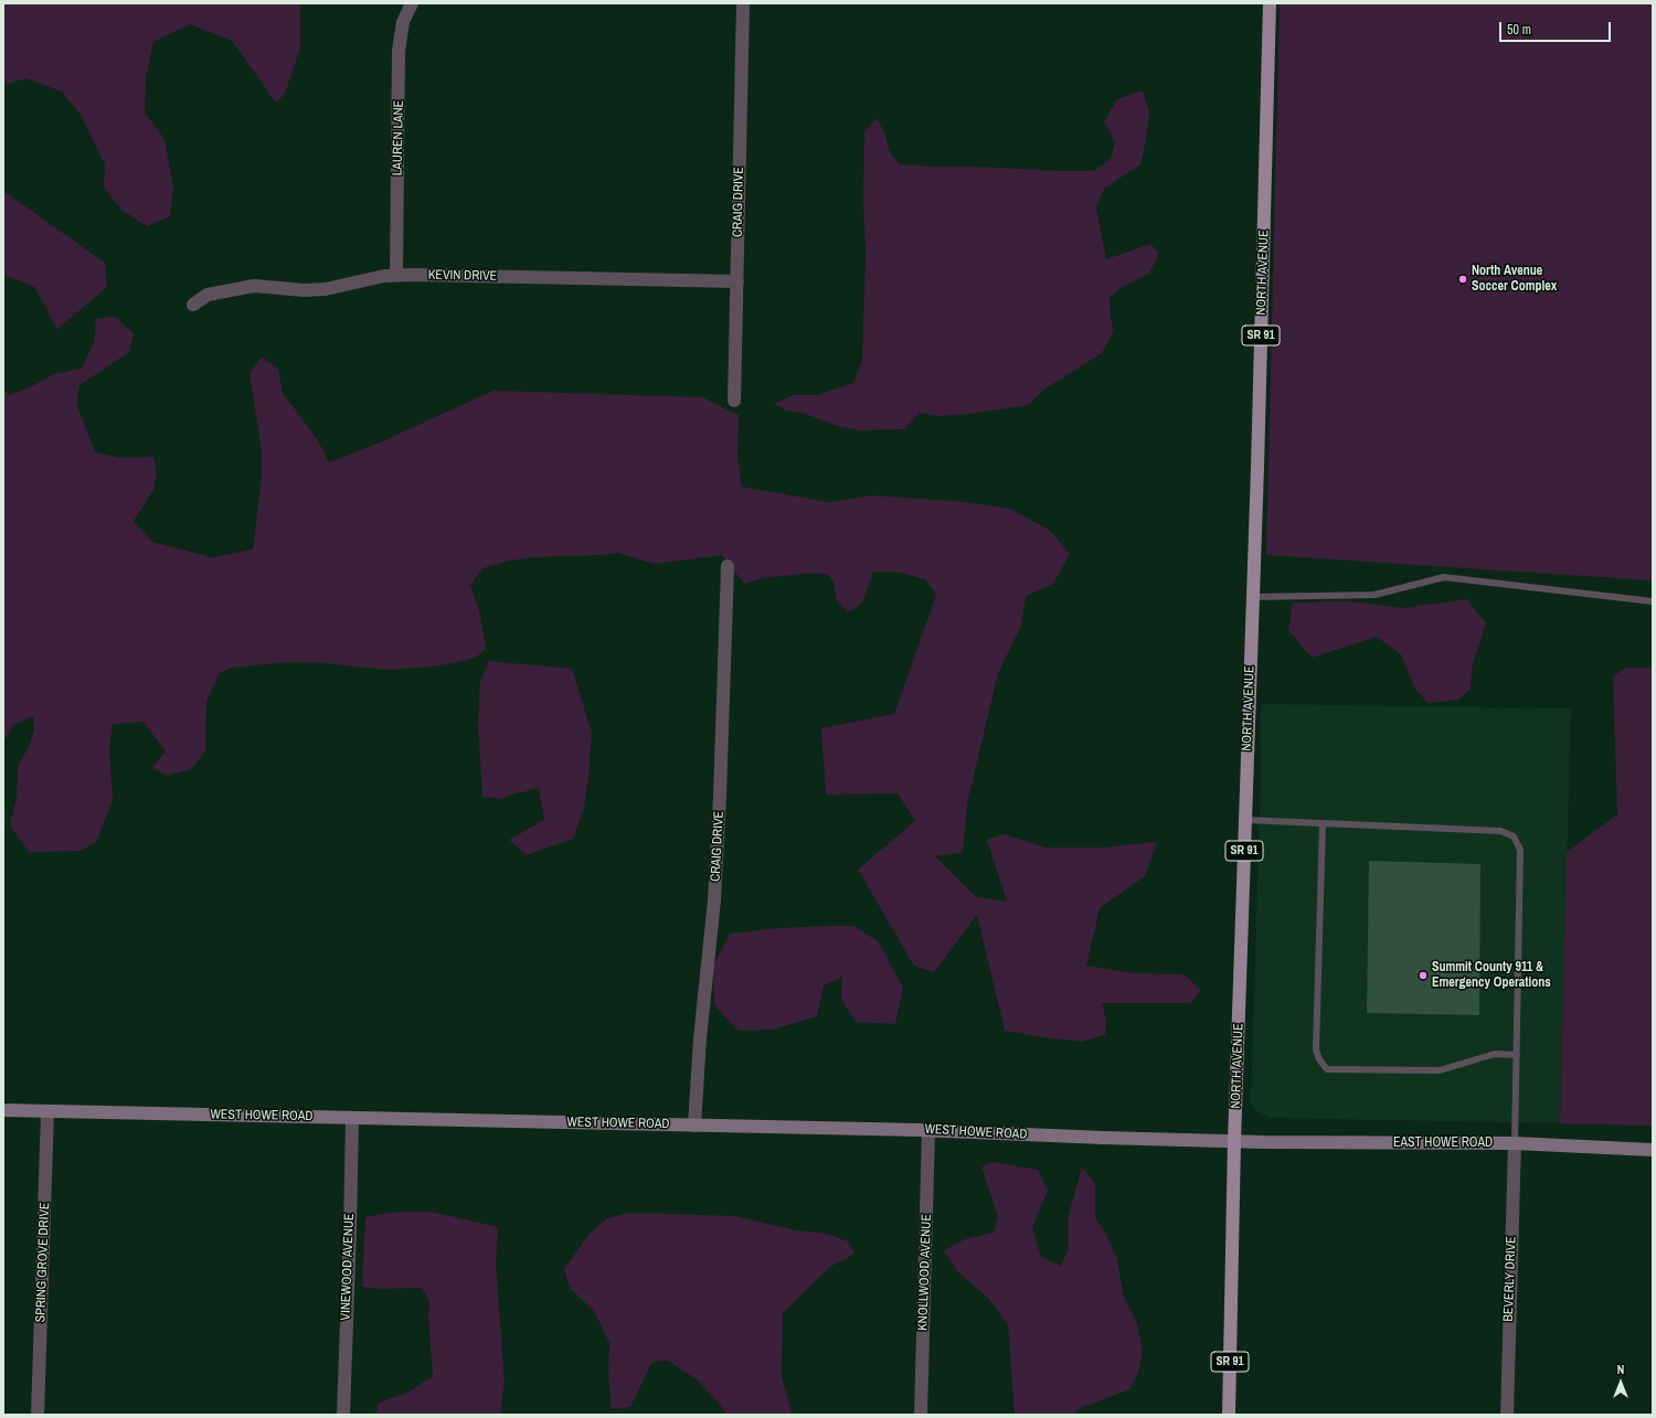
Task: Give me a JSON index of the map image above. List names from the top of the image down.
{
  "streets": {
    "main road": [
      "NORTH AVENUE",
      "SR 91",
      "WEST HOWE ROAD",
      "EAST HOWE ROAD"
    ],
    "street": [
      "LAUREN LANE",
      "CRAIG DRIVE",
      "KEVIN DRIVE",
      "SPRING GROVE DRIVE",
      "VINEWOOD AVENUE",
      "KNOLLWOOD AVENUE",
      "BEVERLY DRIVE"
    ]
  },
  "crossings": [
    ["LAUREN LANE", "KEVIN DRIVE"],
    ["CRAIG DRIVE", "KEVIN DRIVE"],
    ["CRAIG DRIVE", "WEST HOWE ROAD"],
    ["NORTH AVENUE", "WEST HOWE ROAD"],
    ["NORTH AVENUE", "EAST HOWE ROAD"],
    ["WEST HOWE ROAD", "EAST HOWE ROAD"],
    ["WEST HOWE ROAD", "SPRING GROVE DRIVE"],
    ["WEST HOWE ROAD", "VINEWOOD AVENUE"],
    ["WEST HOWE ROAD", "KNOLLWOOD AVENUE"],
    ["EAST HOWE ROAD", "BEVERLY DRIVE"]
  ],
  "places": ["North Avenue Soccer Complex", "Summit County 911 & Emergency Operations"],
  "scale_bar": "50 m",
  "north": "top"
}
